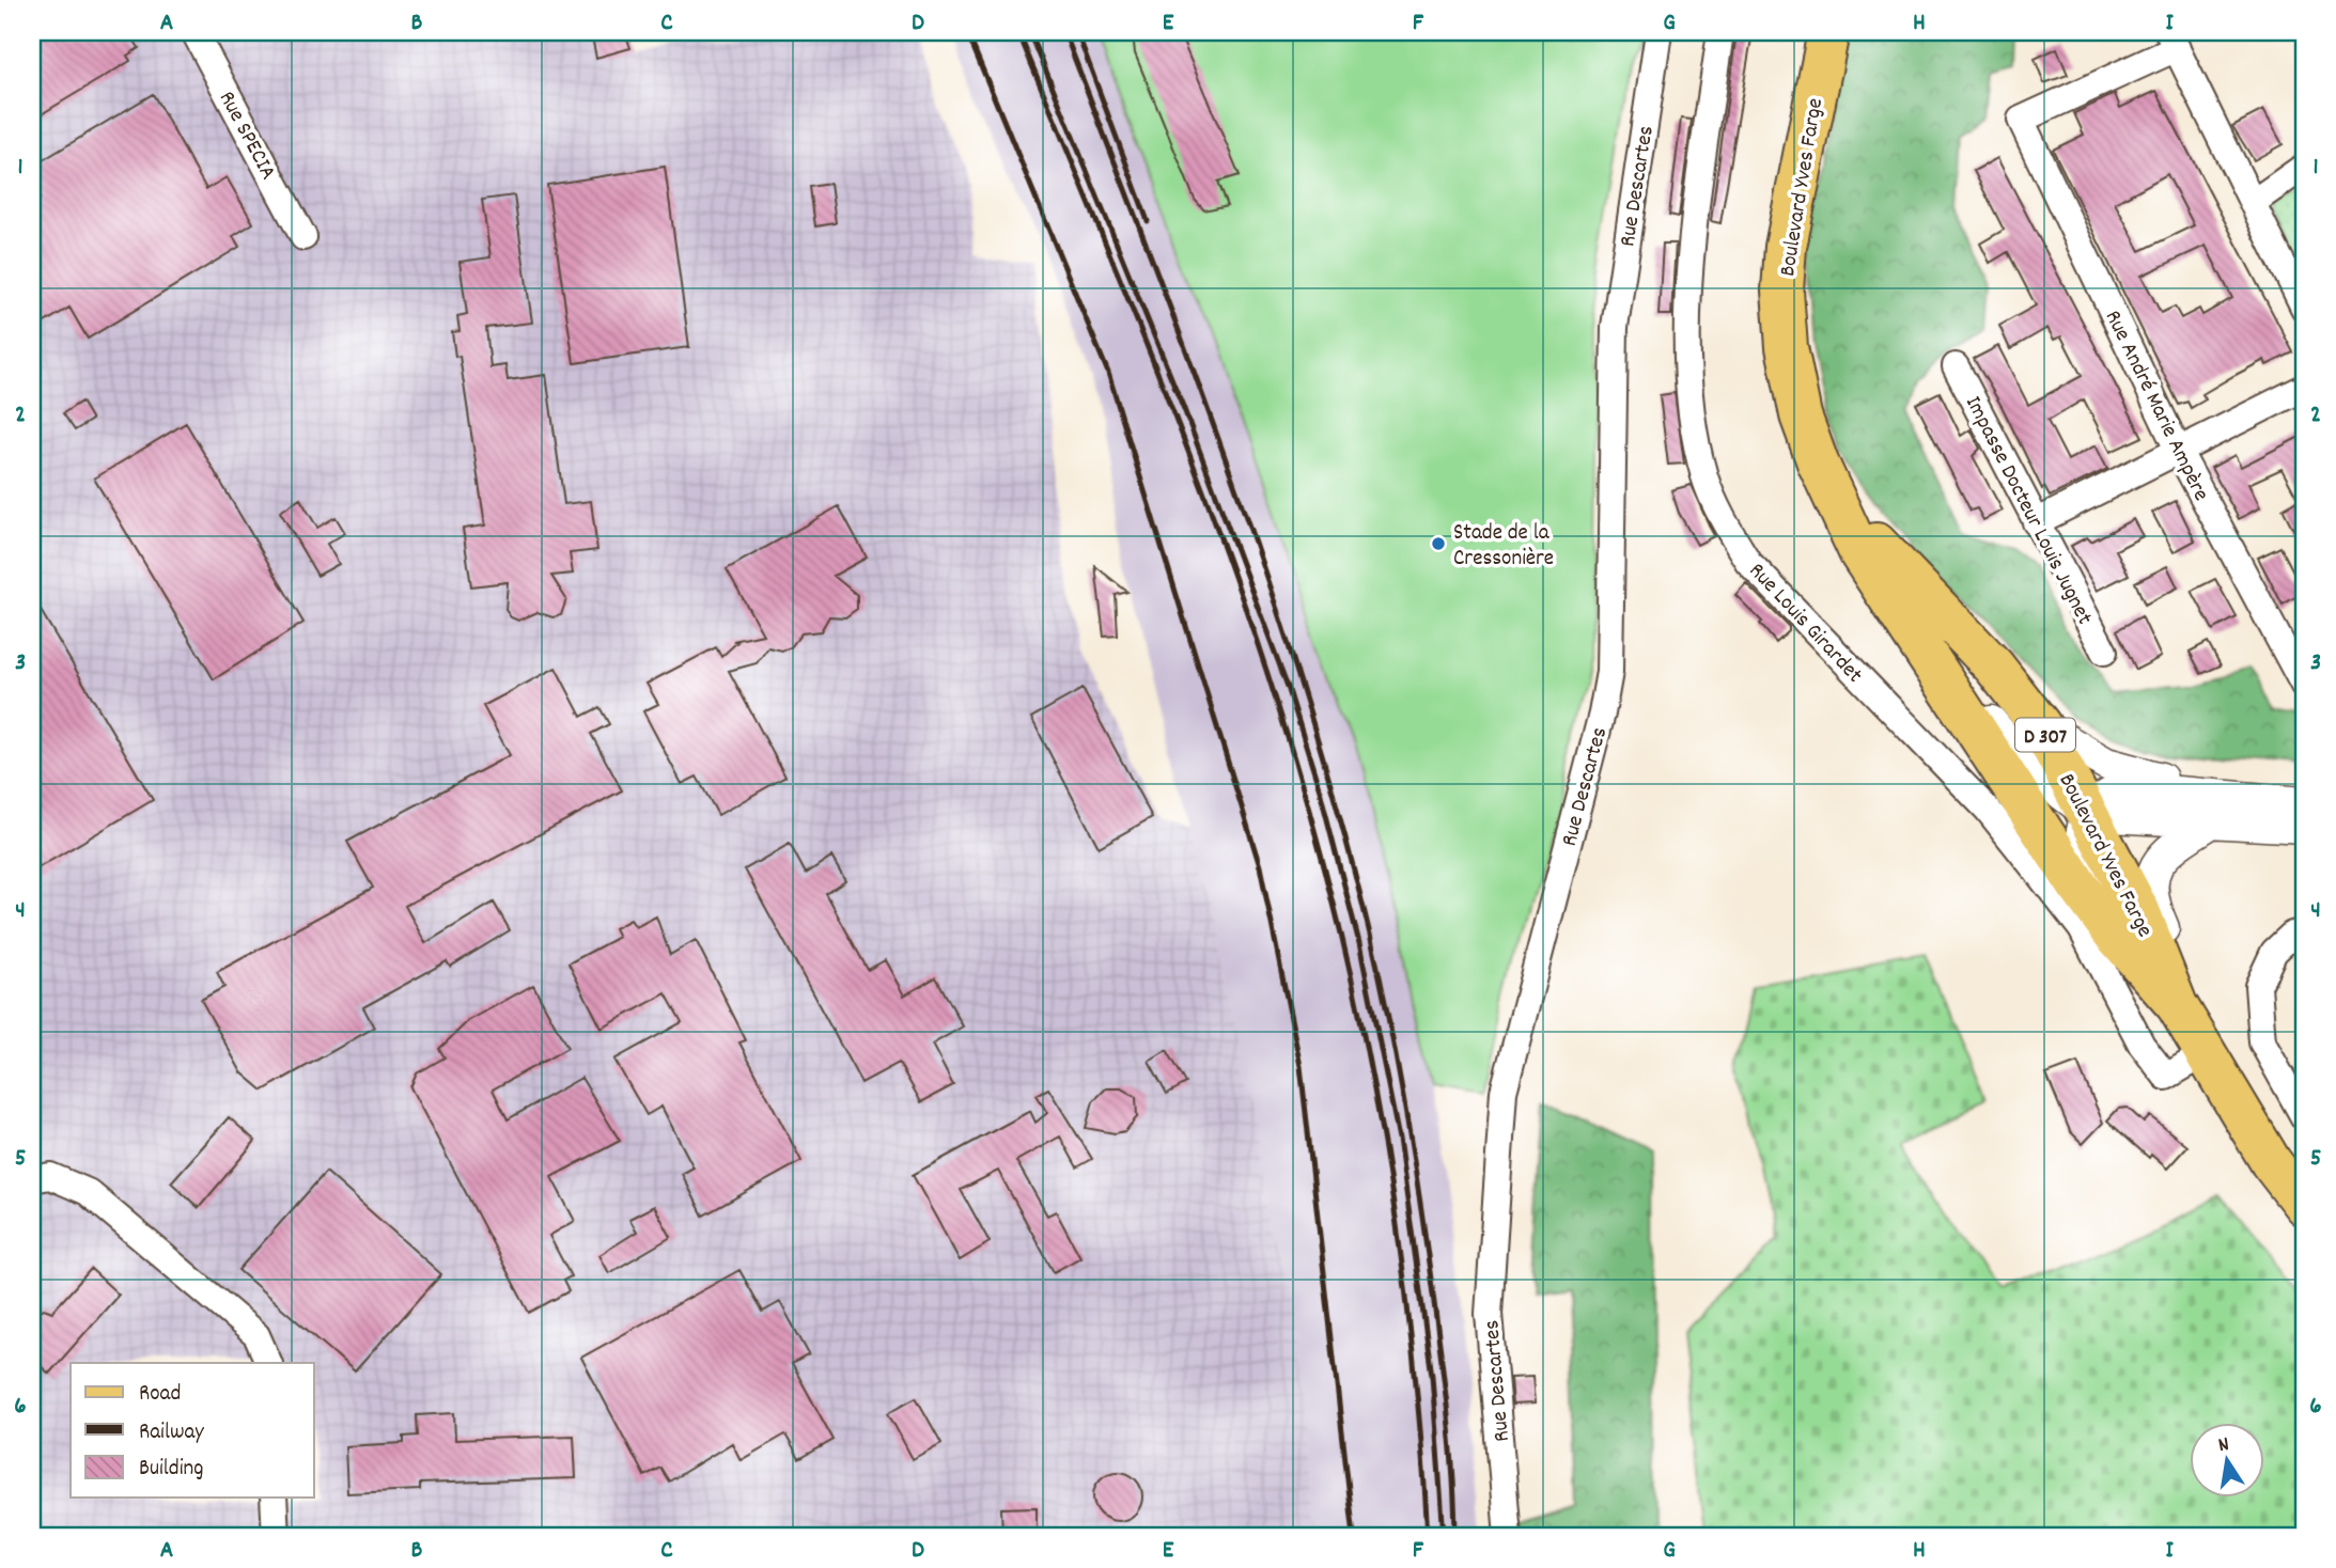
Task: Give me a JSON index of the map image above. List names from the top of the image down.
{
  "streets": {
    "main road": ["Boulevard Yves Farge", "D 307"],
    "street": [
      "Rue SPECIA",
      "Rue Descartes",
      "Rue André Marie Ampère",
      "Impasse Docteur Louis Jugnet",
      "Rue Louis Girardet"
    ]
  },
  "crossings": [
    ["Boulevard Yves Farge", "Rue Louis Girardet"]
  ],
  "places": ["Stade de la Cressonière"],
  "legend": ["Road", "Railway", "Building"],
  "north": "top",
  "grid": {
    "columns": [
      "A",
      "B",
      "C",
      "D",
      "E",
      "F",
      "G",
      "H",
      "I"
    ],
    "rows": [
      "1",
      "2",
      "3",
      "4",
      "5",
      "6"
    ]
  }
}
